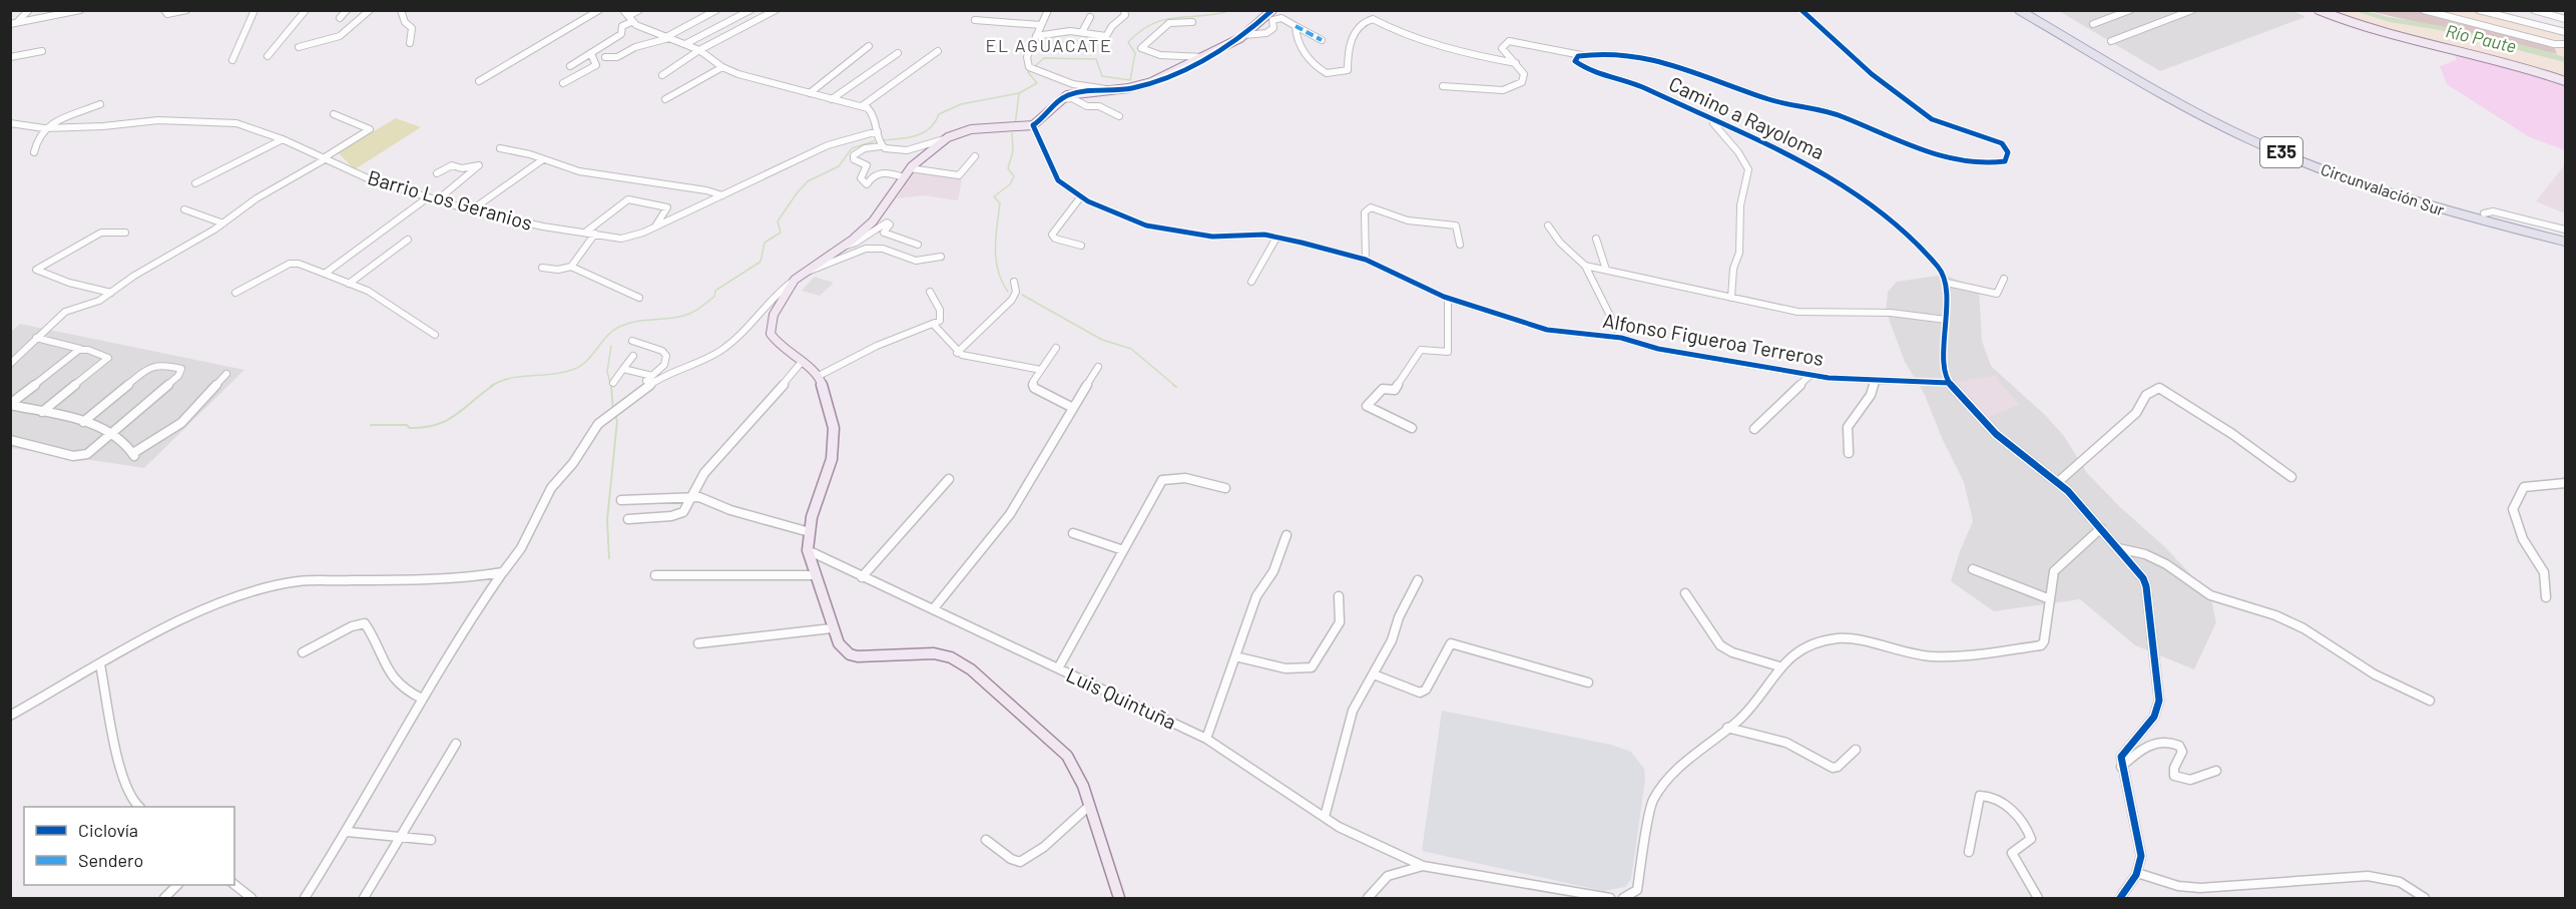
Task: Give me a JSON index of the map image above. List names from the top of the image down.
{
  "streets": {
    "highway": ["E35", "Circunvalación Sur"],
    "street": [
      "Camino a Rayoloma",
      "Barrio Los Geranios",
      "Alfonso Figueroa Terreros",
      "Luis Quintuña"
    ]
  },
  "districts": ["EL AGUACATE"],
  "water": ["Río Paute"],
  "legend": ["Ciclovía", "Sendero"]
}
